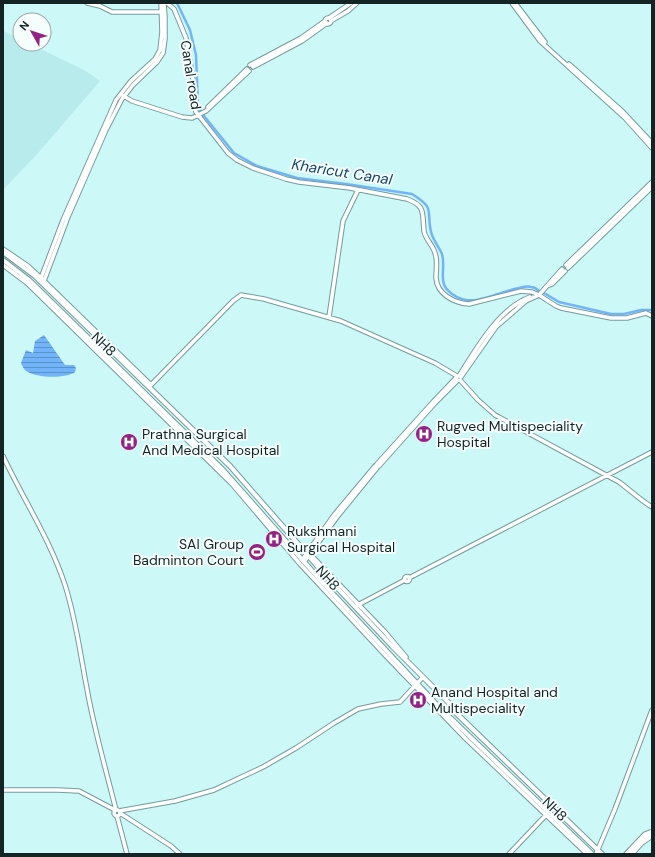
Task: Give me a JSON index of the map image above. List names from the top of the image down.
{
  "streets": {
    "main road": ["NH8"],
    "street": ["Canal road"]
  },
  "water": ["Kharicut Canal"],
  "places": {
    "hospital": [
      "Rugved Multispeciality Hospital",
      "Prathna Surgical And Medical Hospital",
      "Rukshmani Surgical Hospital",
      "Anand Hospital and Multispeciality"
    ],
    "sports": ["SAI Group Badminton Court"]
  },
  "north": "top left"
}
